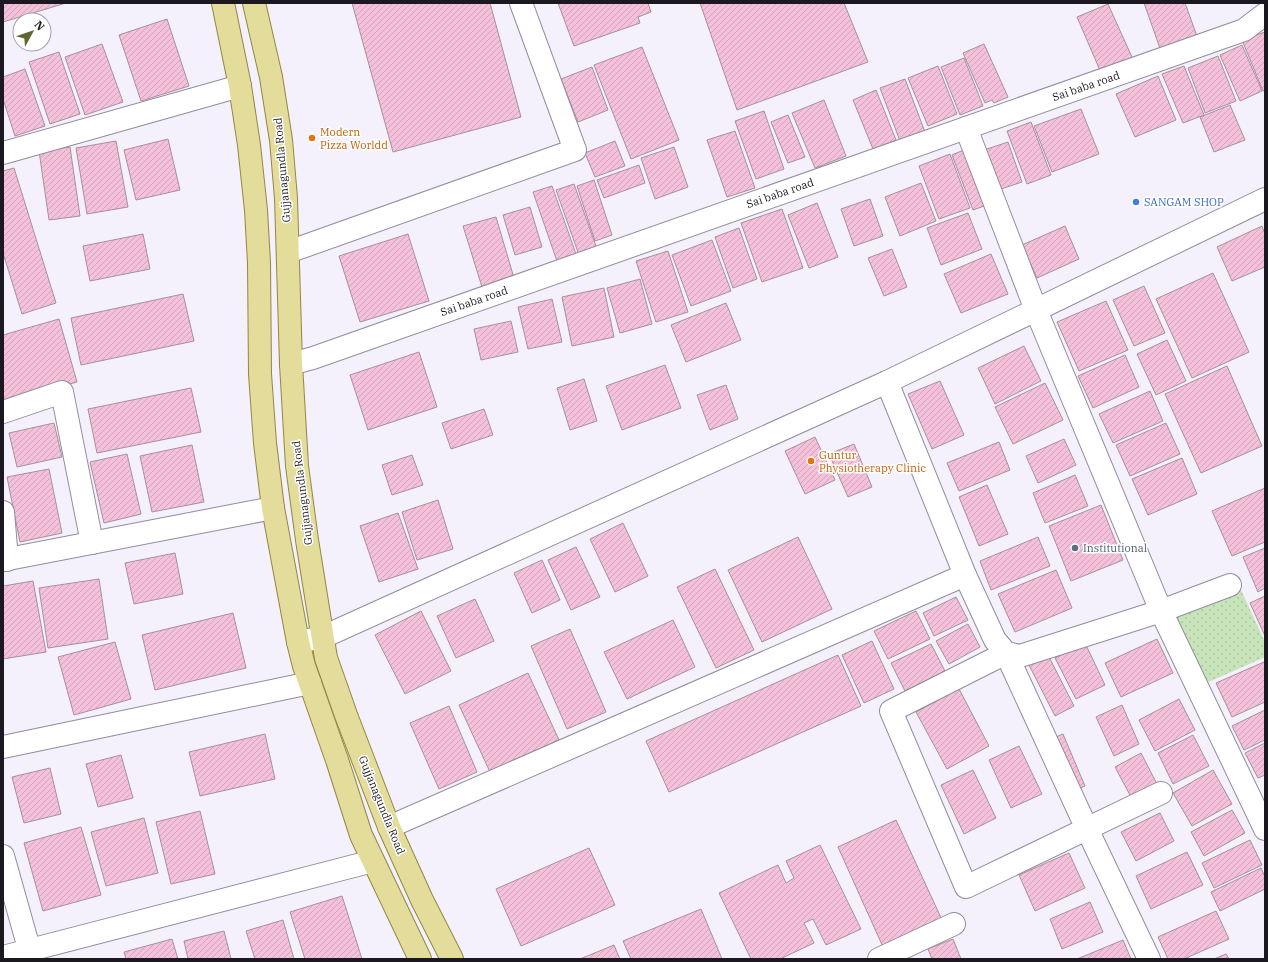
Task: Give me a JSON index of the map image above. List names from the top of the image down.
{
  "streets": {
    "main road": ["Gujjanagundla Road"],
    "street": ["Sai baba road"]
  },
  "crossings": [
    ["Sai baba road", "Gujjanagundla Road"]
  ],
  "places": [
    "Modern Pizza Worldd",
    "SANGAM SHOP",
    "Guntur Physiotherapy Clinic",
    "Institutional"
  ],
  "north": "top right"
}
